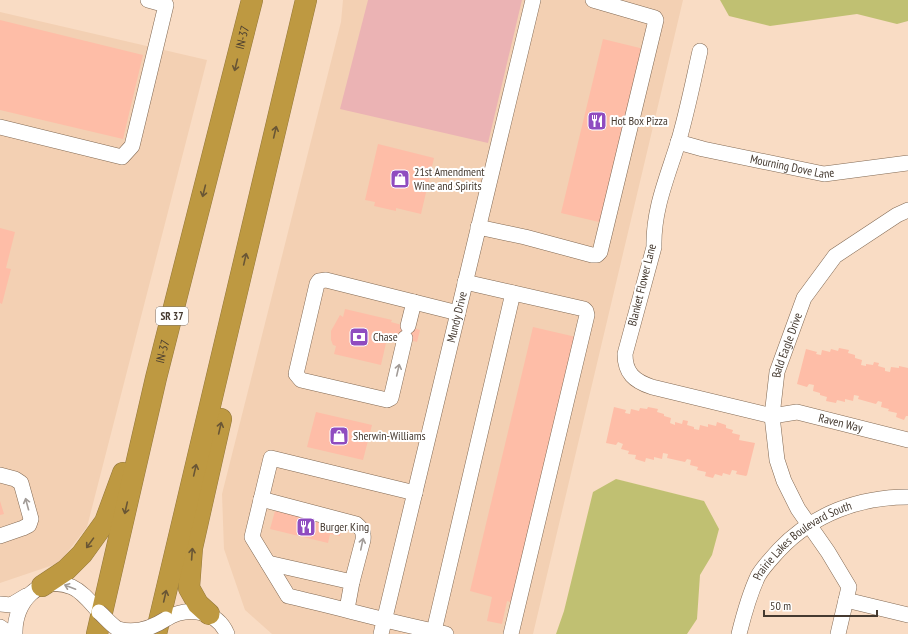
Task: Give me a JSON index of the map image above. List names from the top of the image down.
{
  "streets": {
    "highway": ["IN-37", "SR 37"],
    "street": [
      "Mourning Dove Lane",
      "Blanket Flower Lane",
      "Mundy Drive",
      "Bald Eagle Drive",
      "Raven Way",
      "Prairie Lakes Boulevard South"
    ]
  },
  "crossings": [
    ["Mourning Dove Lane", "Blanket Flower Lane"],
    ["Blanket Flower Lane", "Bald Eagle Drive"],
    ["Blanket Flower Lane", "Raven Way"],
    ["Bald Eagle Drive", "Raven Way"],
    ["Bald Eagle Drive", "Prairie Lakes Boulevard South"]
  ],
  "places": {
    "restaurant": ["Hot Box Pizza", "Burger King"],
    "shop": ["21st Amendment Wine and Spirits", "Sherwin-Williams"],
    "bank": ["Chase"]
  },
  "scale_bar": "50 m"
}
